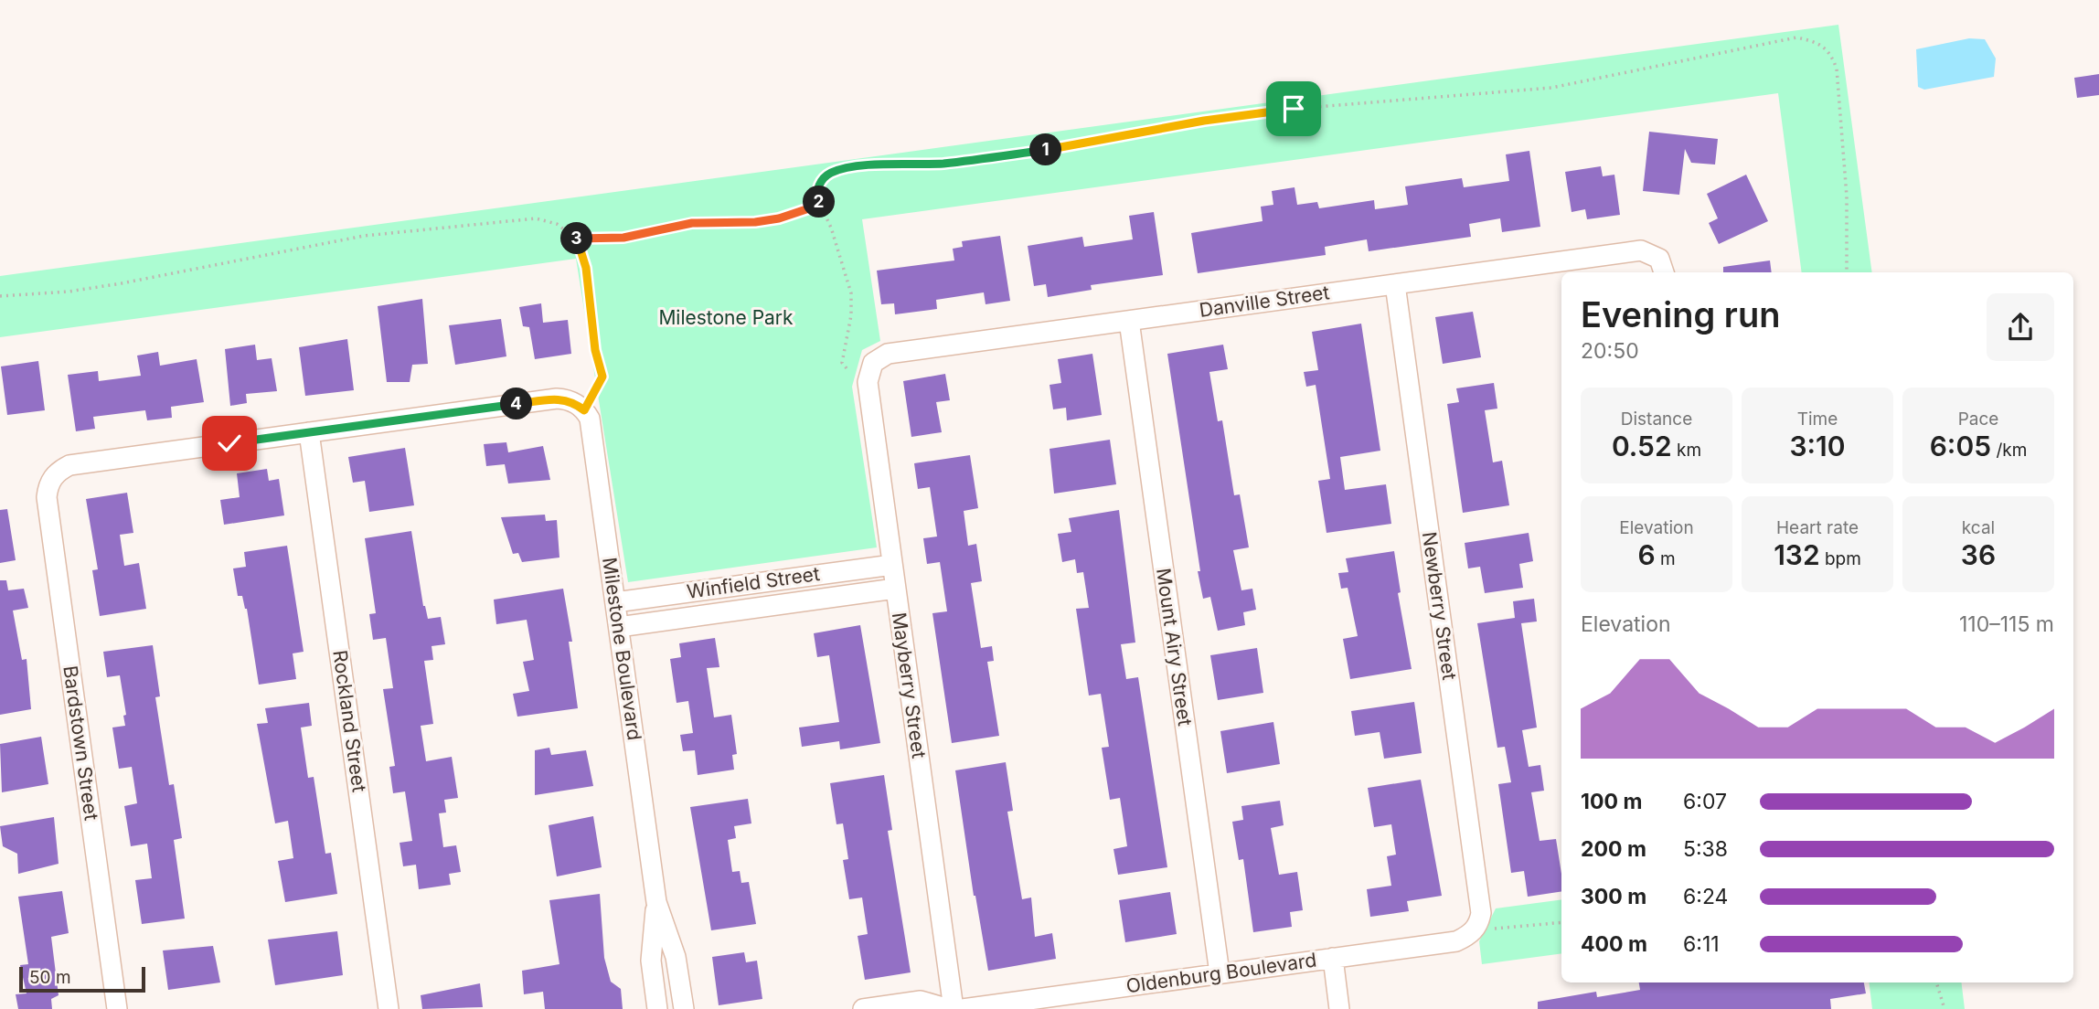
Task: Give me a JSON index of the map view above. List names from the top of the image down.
{
  "streets": {
    "street": [
      "Danville Street",
      "Winfield Street",
      "Newberry Street",
      "Mount Airy Street",
      "Milestone Boulevard",
      "Mayberry Street",
      "Rockland Street",
      "Bardstown Street",
      "Oldenburg Boulevard"
    ]
  },
  "crossings": [
    ["Danville Street", "Newberry Street"],
    ["Danville Street", "Mount Airy Street"],
    ["Danville Street", "Mayberry Street"],
    ["Winfield Street", "Milestone Boulevard"],
    ["Winfield Street", "Mayberry Street"],
    ["Newberry Street", "Oldenburg Boulevard"],
    ["Mount Airy Street", "Oldenburg Boulevard"],
    ["Rockland Street", "Bardstown Street"]
  ],
  "parks": ["Milestone Park"],
  "scale_bar": "50 m",
  "page": {
    "pins": [
      "1",
      "2",
      "3",
      "4"
    ],
    "heading": ["Evening run", "20:50"],
    "stats": [
      ["Distance", "0.52 km"],
      ["Time", "3:10"],
      ["Pace", "6:05 /km"],
      ["Elevation", "6 m"],
      ["Heart rate", "132 bpm"],
      ["kcal", "36"]
    ],
    "chart": ["Elevation", "110–115 m"],
    "list": [
      {
        "name": "100 m",
        "note": "6:07"
      },
      {
        "name": "200 m",
        "note": "5:38"
      },
      {
        "name": "300 m",
        "note": "6:24"
      },
      {
        "name": "400 m",
        "note": "6:11"
      }
    ],
    "scale": "50 m"
  }
}
